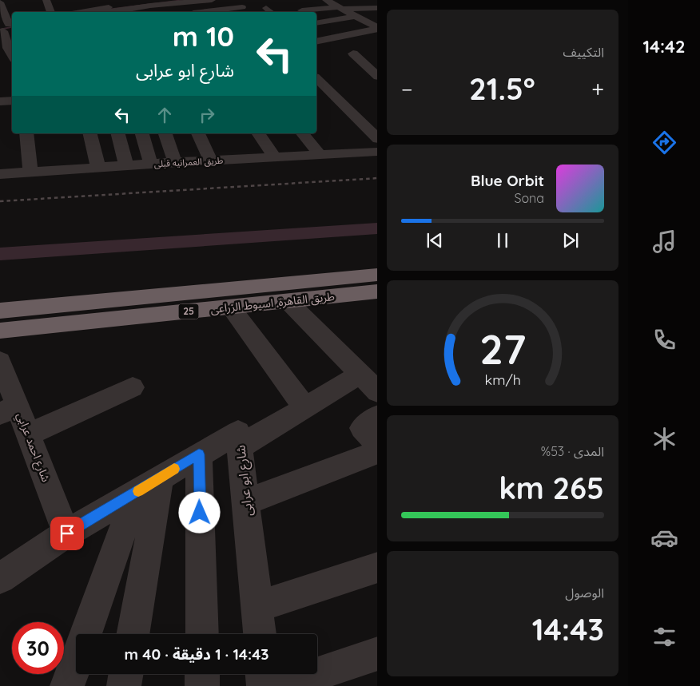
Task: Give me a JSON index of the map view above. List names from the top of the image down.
{
  "streets": {
    "highway": ["طريق القاهرة, اسيوط الزراعى", "25"],
    "street": ["طريق العمرانيه قبلى", "شارع احمد عرابي", "شارع ابو عرابى"]
  },
  "crossings": [
    ["شارع احمد عرابي", "شارع ابو عرابى"]
  ],
  "page": {
    "tabs": "14:42",
    "tile": [
      "التكييف",
      ["المدى · 53%", "265 km"],
      ["الوصول", "14:43"]
    ],
    "turn": ["10 m", "شارع ابو عرابى"],
    "heat": ["−", "21.5°", "+"],
    "song": ["Blue Orbit", "Sona"],
    "limit": "30",
    "trip": "14:43 · 1 دقيقة · 40 m",
    "gauge": ["27", "km/h"]
  }
}
